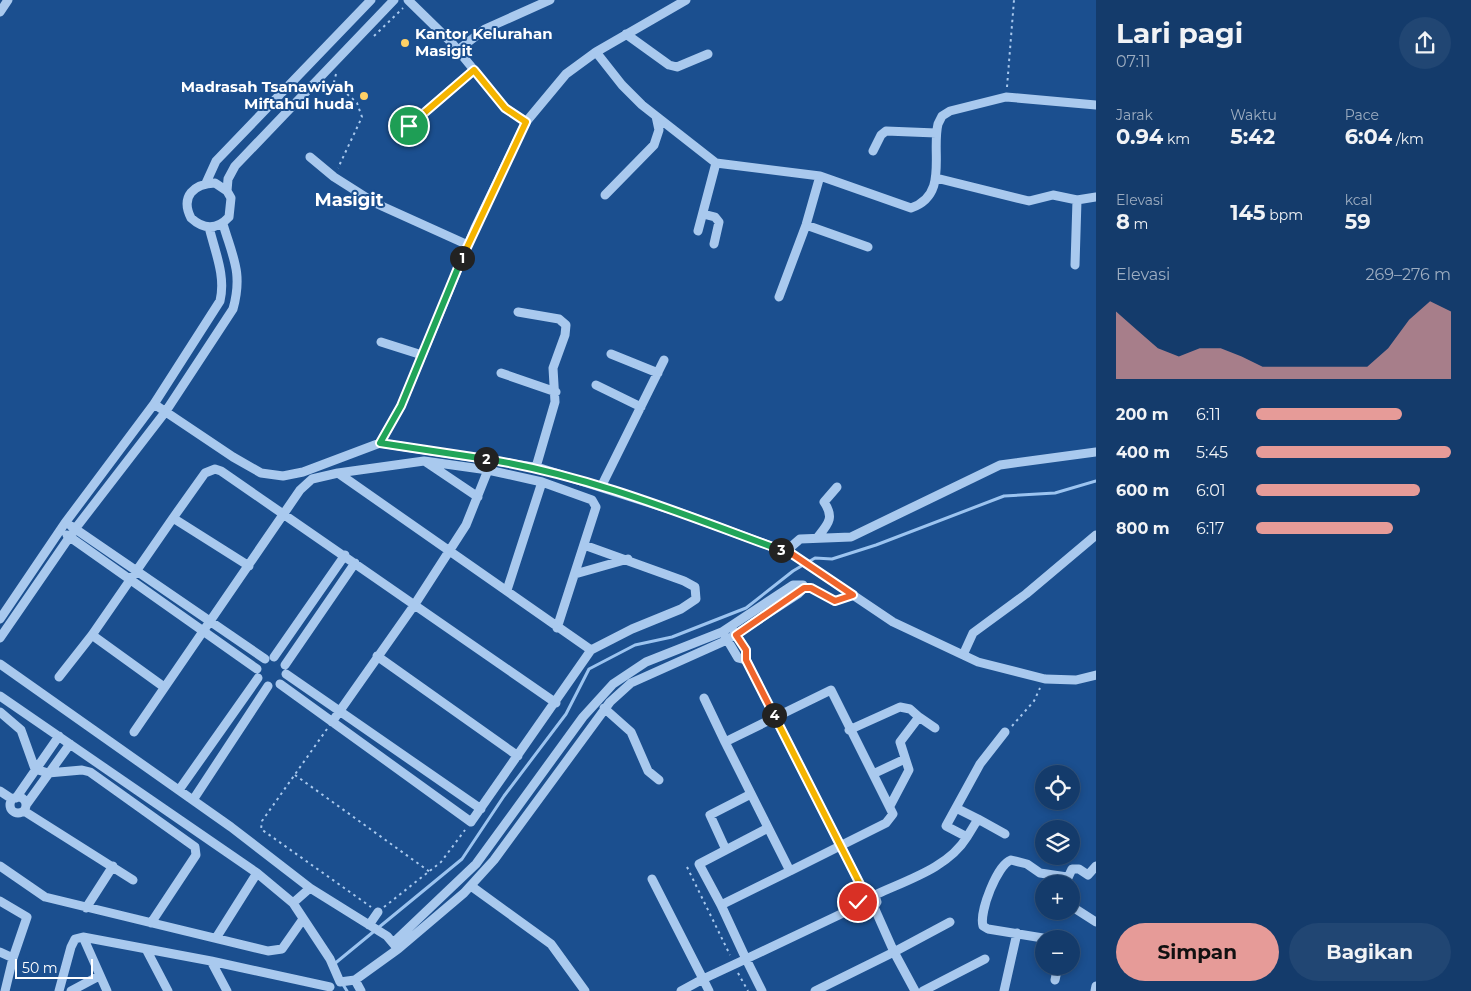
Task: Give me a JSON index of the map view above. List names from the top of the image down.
{
  "districts": ["Masigit"],
  "places": ["Kantor Kelurahan Masigit", "Madrasah Tsanawiyah Miftahul huda"],
  "scale_bar": "50 m",
  "page": {
    "heading": ["Lari pagi", "07:11"],
    "stats": [
      ["Jarak", "0.94 km"],
      ["Waktu", "5:42"],
      ["Pace", "6:04 /km"],
      ["Elevasi", "8 m"],
      ["145 bpm"],
      ["kcal", "59"]
    ],
    "pins": [
      "1",
      "2",
      "3",
      "4"
    ],
    "chart": ["Elevasi", "269–276 m"],
    "list": [
      {
        "name": "200 m",
        "note": "6:11"
      },
      {
        "name": "400 m",
        "note": "5:45"
      },
      {
        "name": "600 m",
        "note": "6:01"
      },
      {
        "name": "800 m",
        "note": "6:17"
      }
    ],
    "map_buttons": ["+", "−"],
    "buttons": ["Simpan", "Bagikan"],
    "scale": "50 m"
  }
}
